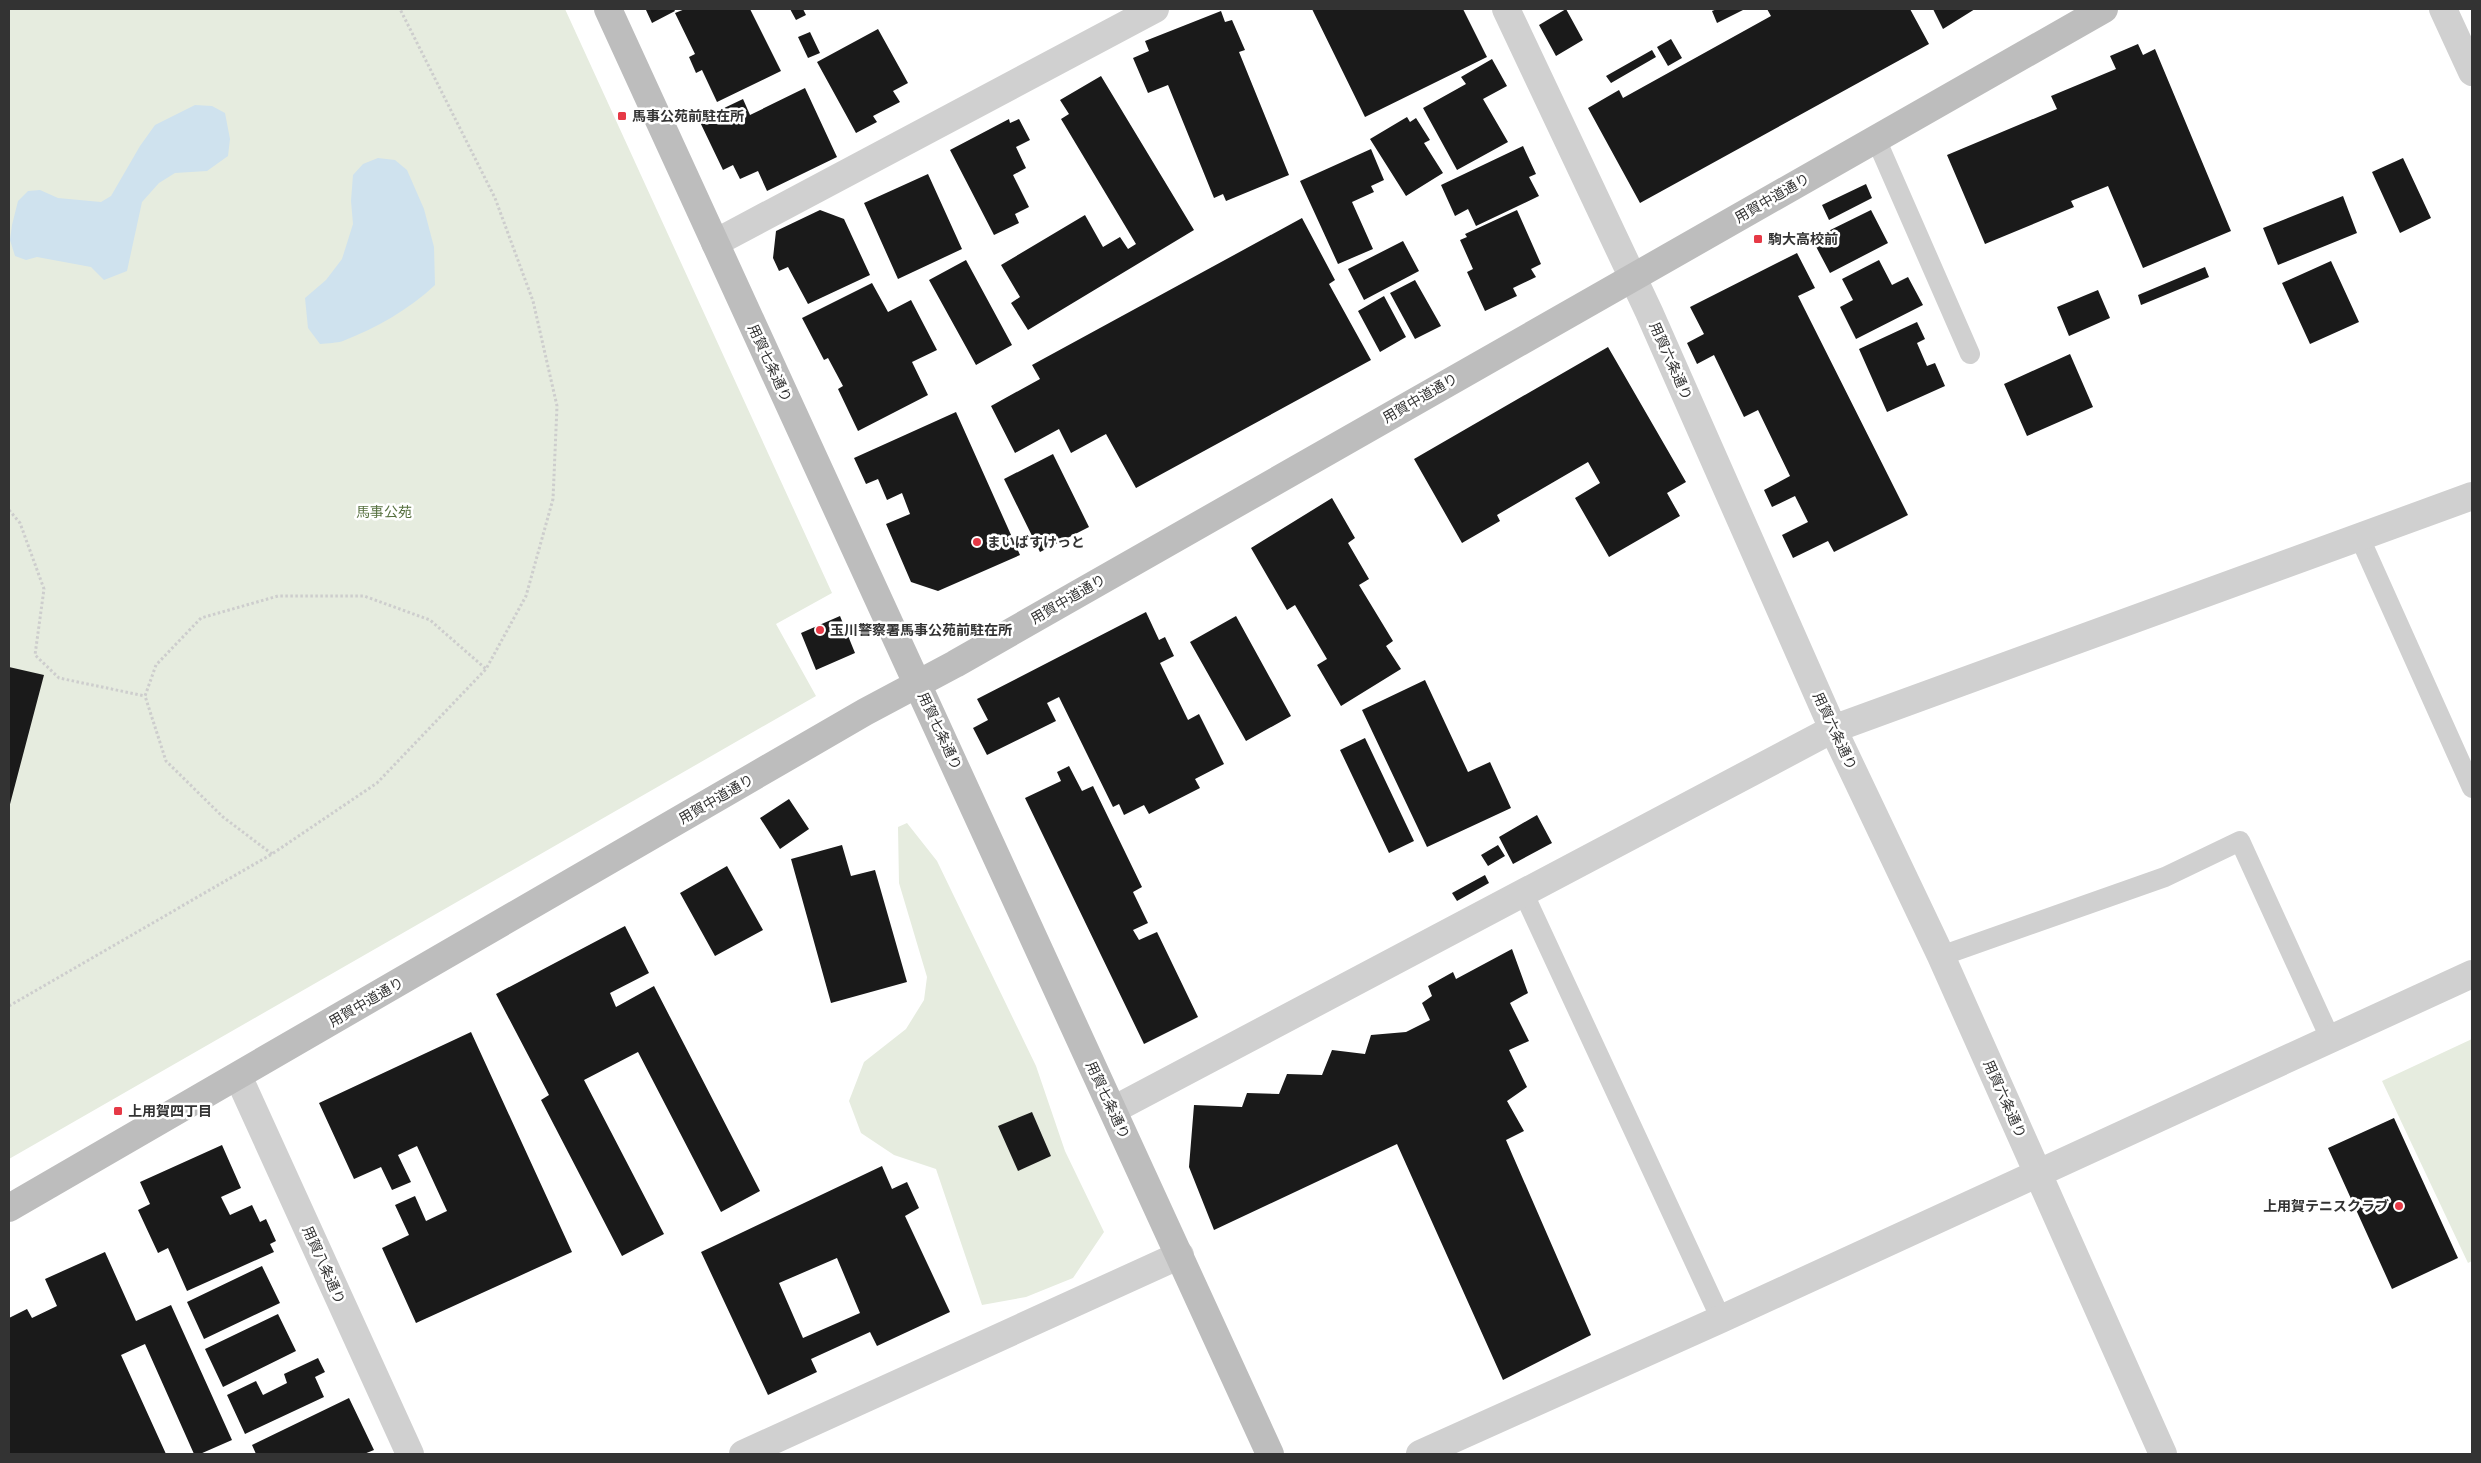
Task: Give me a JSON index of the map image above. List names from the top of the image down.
{
  "streets": {
    "street": [
      "用賀中道通り",
      "用賀六条通り",
      "用賀七条通り",
      "用賀八条通り"
    ]
  },
  "crossings": [
    ["用賀中道通り", "用賀六条通り"],
    ["用賀中道通り", "用賀七条通り"],
    ["用賀中道通り", "用賀八条通り"]
  ],
  "parks": ["馬事公苑"],
  "places": {
    "transit": ["馬事公苑前駐在所", "駒大高校前", "上用賀四丁目"],
    "other": ["まいばすけっと", "玉川警察署馬事公苑前駐在所", "上用賀テニスクラブ"]
  }
}
